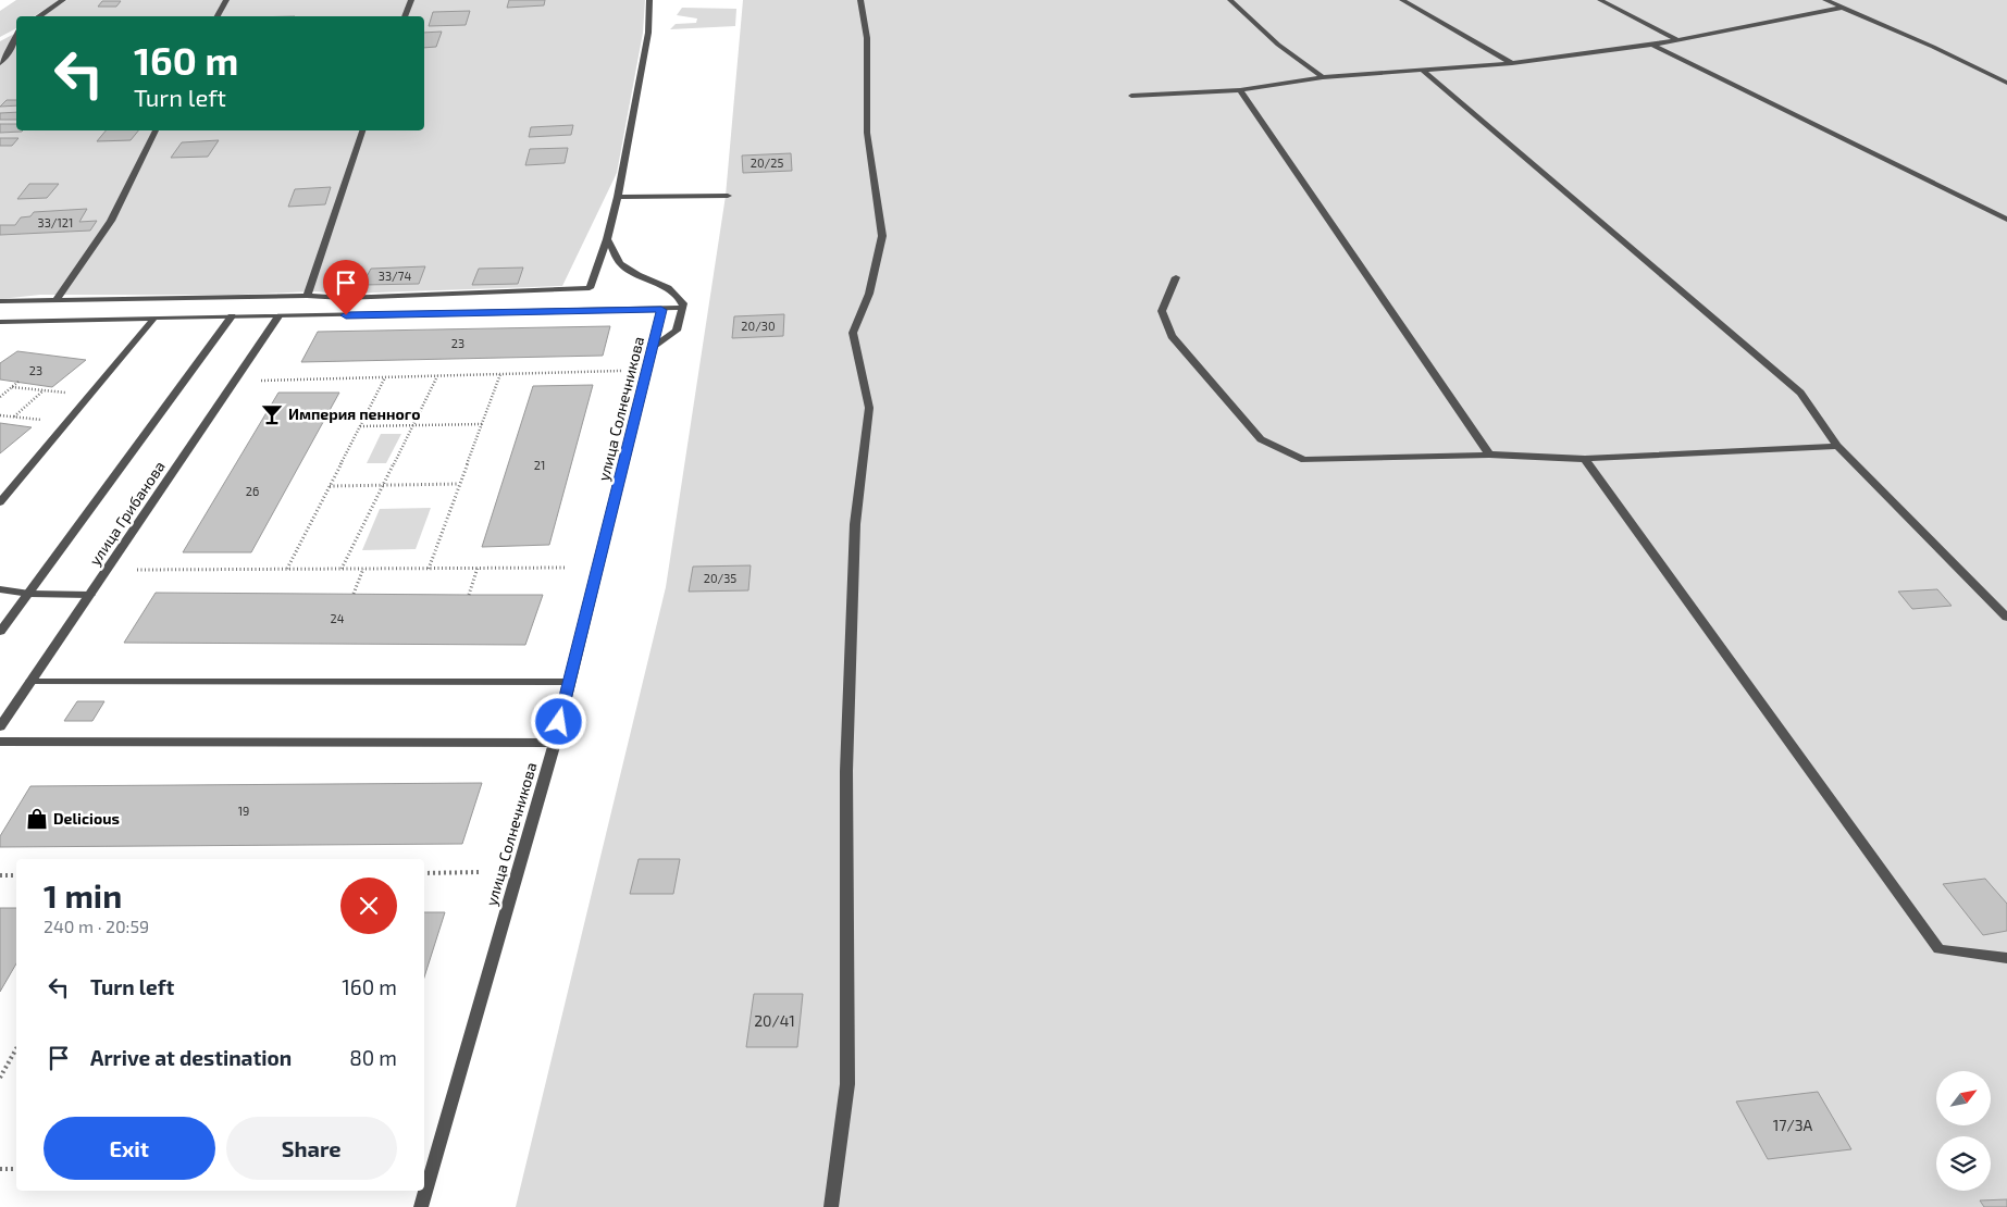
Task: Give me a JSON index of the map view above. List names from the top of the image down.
{
  "streets": {
    "street": ["улица Солнечникова", "улица Грибанова"]
  },
  "places": {
    "bar": ["Империя пенного"],
    "shop": ["Delicious"]
  },
  "house_numbers": [
    "20/25",
    "33/121",
    "33/74",
    "20/30",
    "23",
    "23",
    "21",
    "26",
    "20/35",
    "24",
    "19",
    "20/41",
    "17/3А"
  ],
  "north": "top right",
  "page": {
    "turn": ["160 m", "Turn left"],
    "heading": ["1 min", "240 m · 20:59"],
    "list": [
      {
        "name": "Turn left",
        "value": "160 m"
      },
      {
        "name": "Arrive at destination",
        "value": "80 m"
      }
    ],
    "buttons": ["Exit", "Share"]
  }
}
